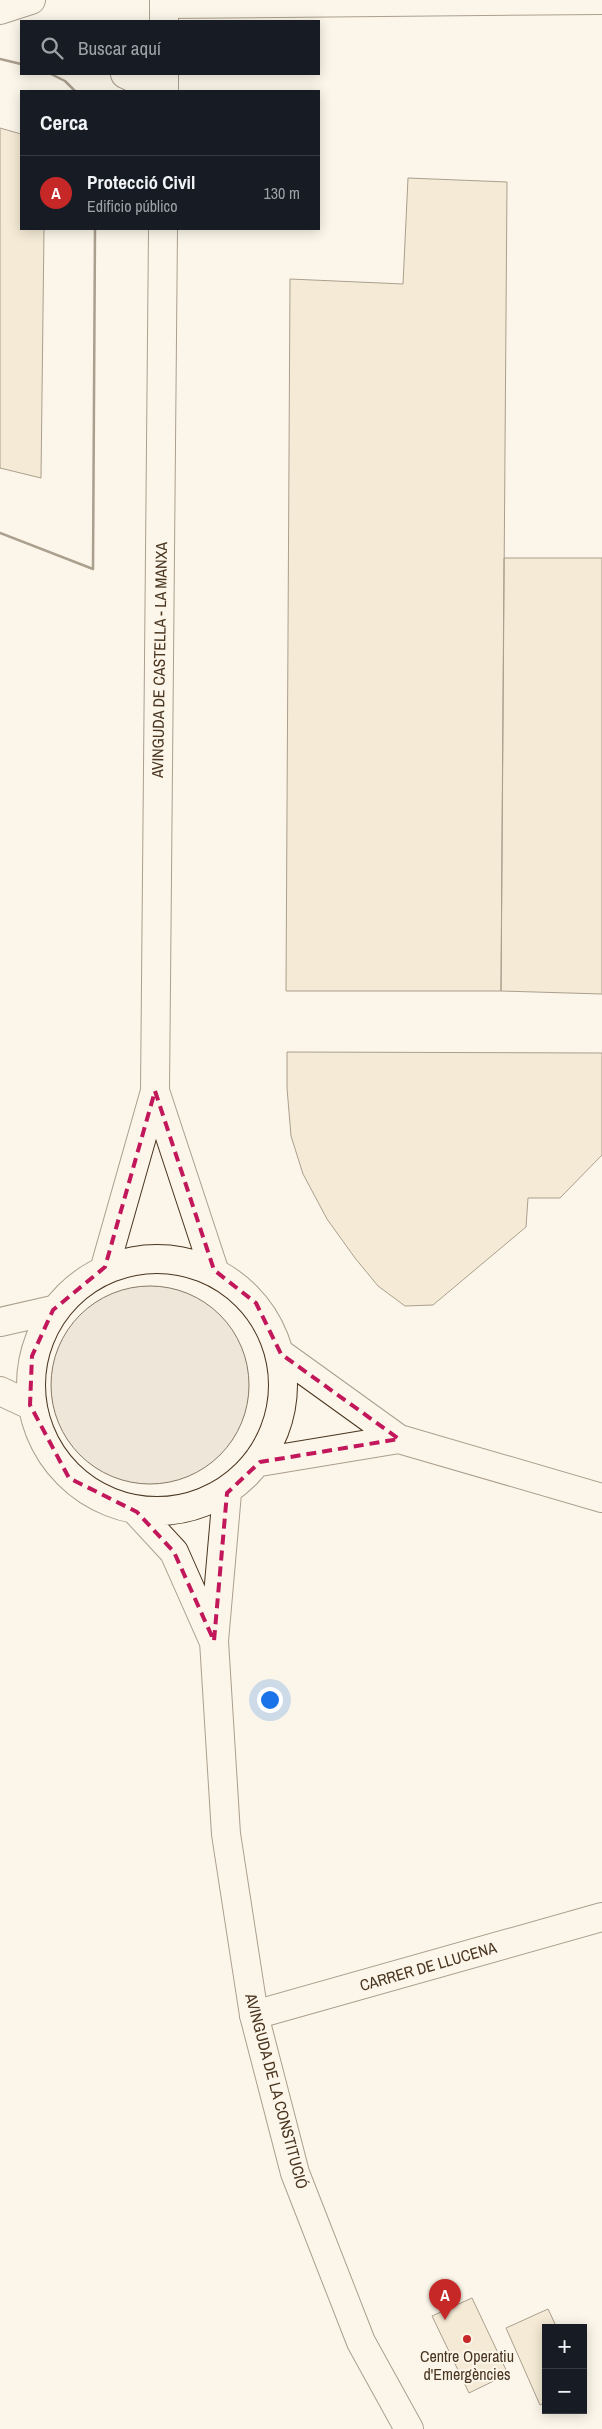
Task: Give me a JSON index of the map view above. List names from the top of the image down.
{
  "streets": {
    "main road": ["AVINGUDA DE CASTELLA - LA MANXA", "CARRER DE LLUCENA", "AVINGUDA DE LA CONSTITUCIÓ"]
  },
  "crossings": [
    ["CARRER DE LLUCENA", "AVINGUDA DE LA CONSTITUCIÓ"]
  ],
  "places": ["Centre Operatiu d'Emergències"],
  "page": {
    "search": "Buscar aquí",
    "heading": "Cerca",
    "list": [
      {
        "mark": "A",
        "name": "Protecció Civil",
        "note": "Edificio público",
        "value": "130 m"
      }
    ],
    "pins": "A",
    "map_buttons": ["+", "−"]
  }
}
